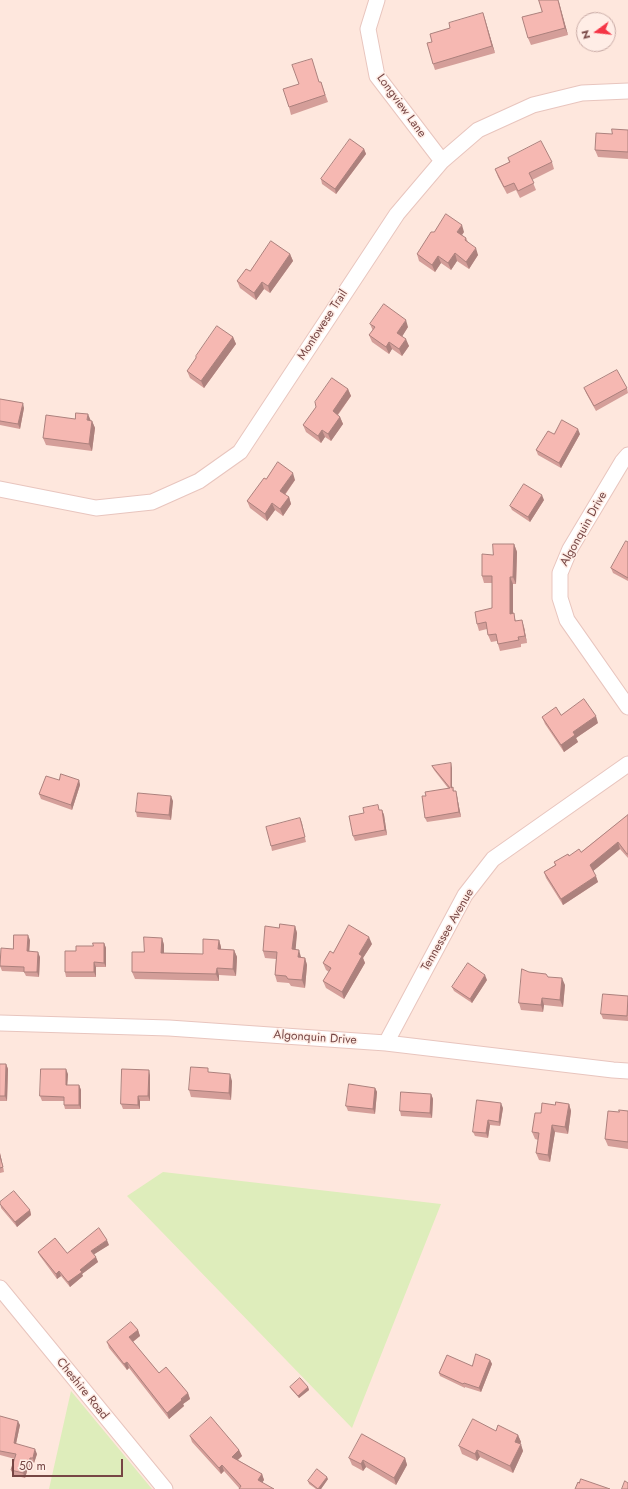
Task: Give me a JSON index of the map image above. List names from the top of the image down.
{
  "streets": {
    "street": [
      "Longview Lane",
      "Montowese Trail",
      "Algonquin Drive",
      "Tennessee Avenue",
      "Cheshire Road"
    ]
  },
  "crossings": [
    ["Longview Lane", "Montowese Trail"],
    ["Algonquin Drive", "Tennessee Avenue"]
  ],
  "scale_bar": "50 m",
  "north": "left"
}
